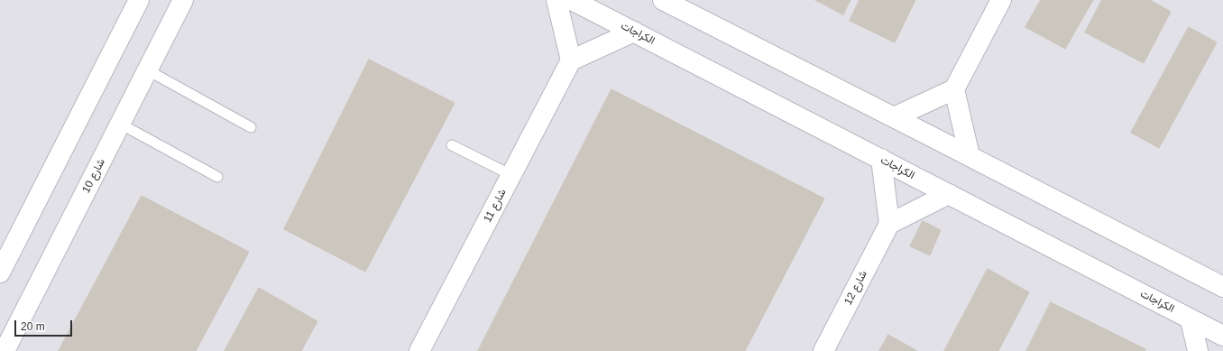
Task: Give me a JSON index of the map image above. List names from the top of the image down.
{
  "streets": {
    "street": [
      "الكراجات",
      "شارع 10",
      "شارع 11",
      "شارع 12"
    ]
  },
  "scale_bar": "20 m"
}
